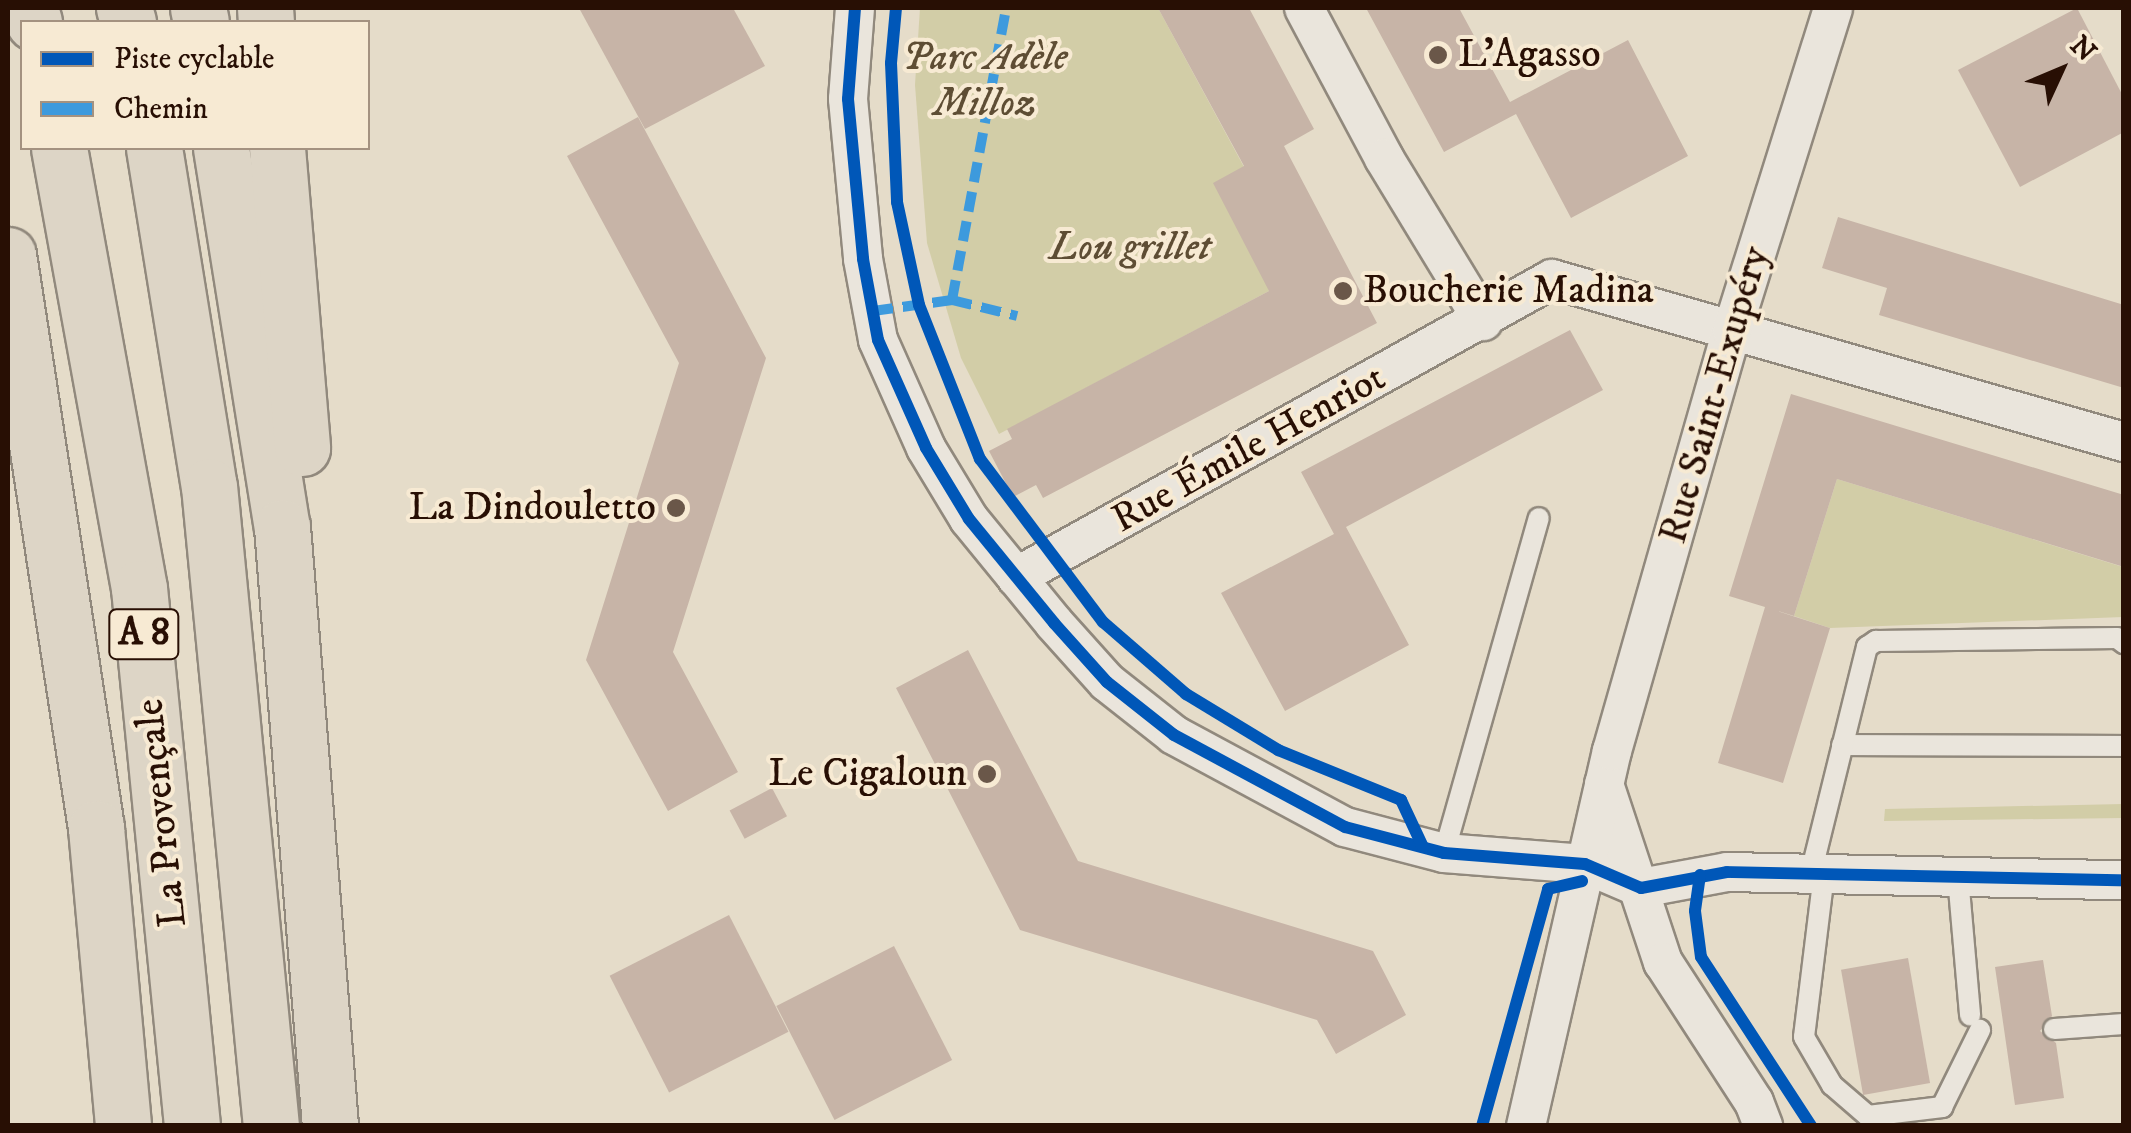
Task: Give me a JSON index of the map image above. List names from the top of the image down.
{
  "streets": {
    "highway": ["A 8", "La Provençale"],
    "street": ["Rue Saint-Exupéry", "Rue Émile Henriot"]
  },
  "crossings": [
    ["Rue Saint-Exupéry", "Rue Émile Henriot"]
  ],
  "parks": ["Parc Adèle Milloz", "Lou grillet"],
  "places": [
    "L’Agasso",
    "Boucherie Madina",
    "La Dindouletto",
    "Le Cigaloun"
  ],
  "legend": ["Piste cyclable", "Chemin"],
  "north": "top right"
}
